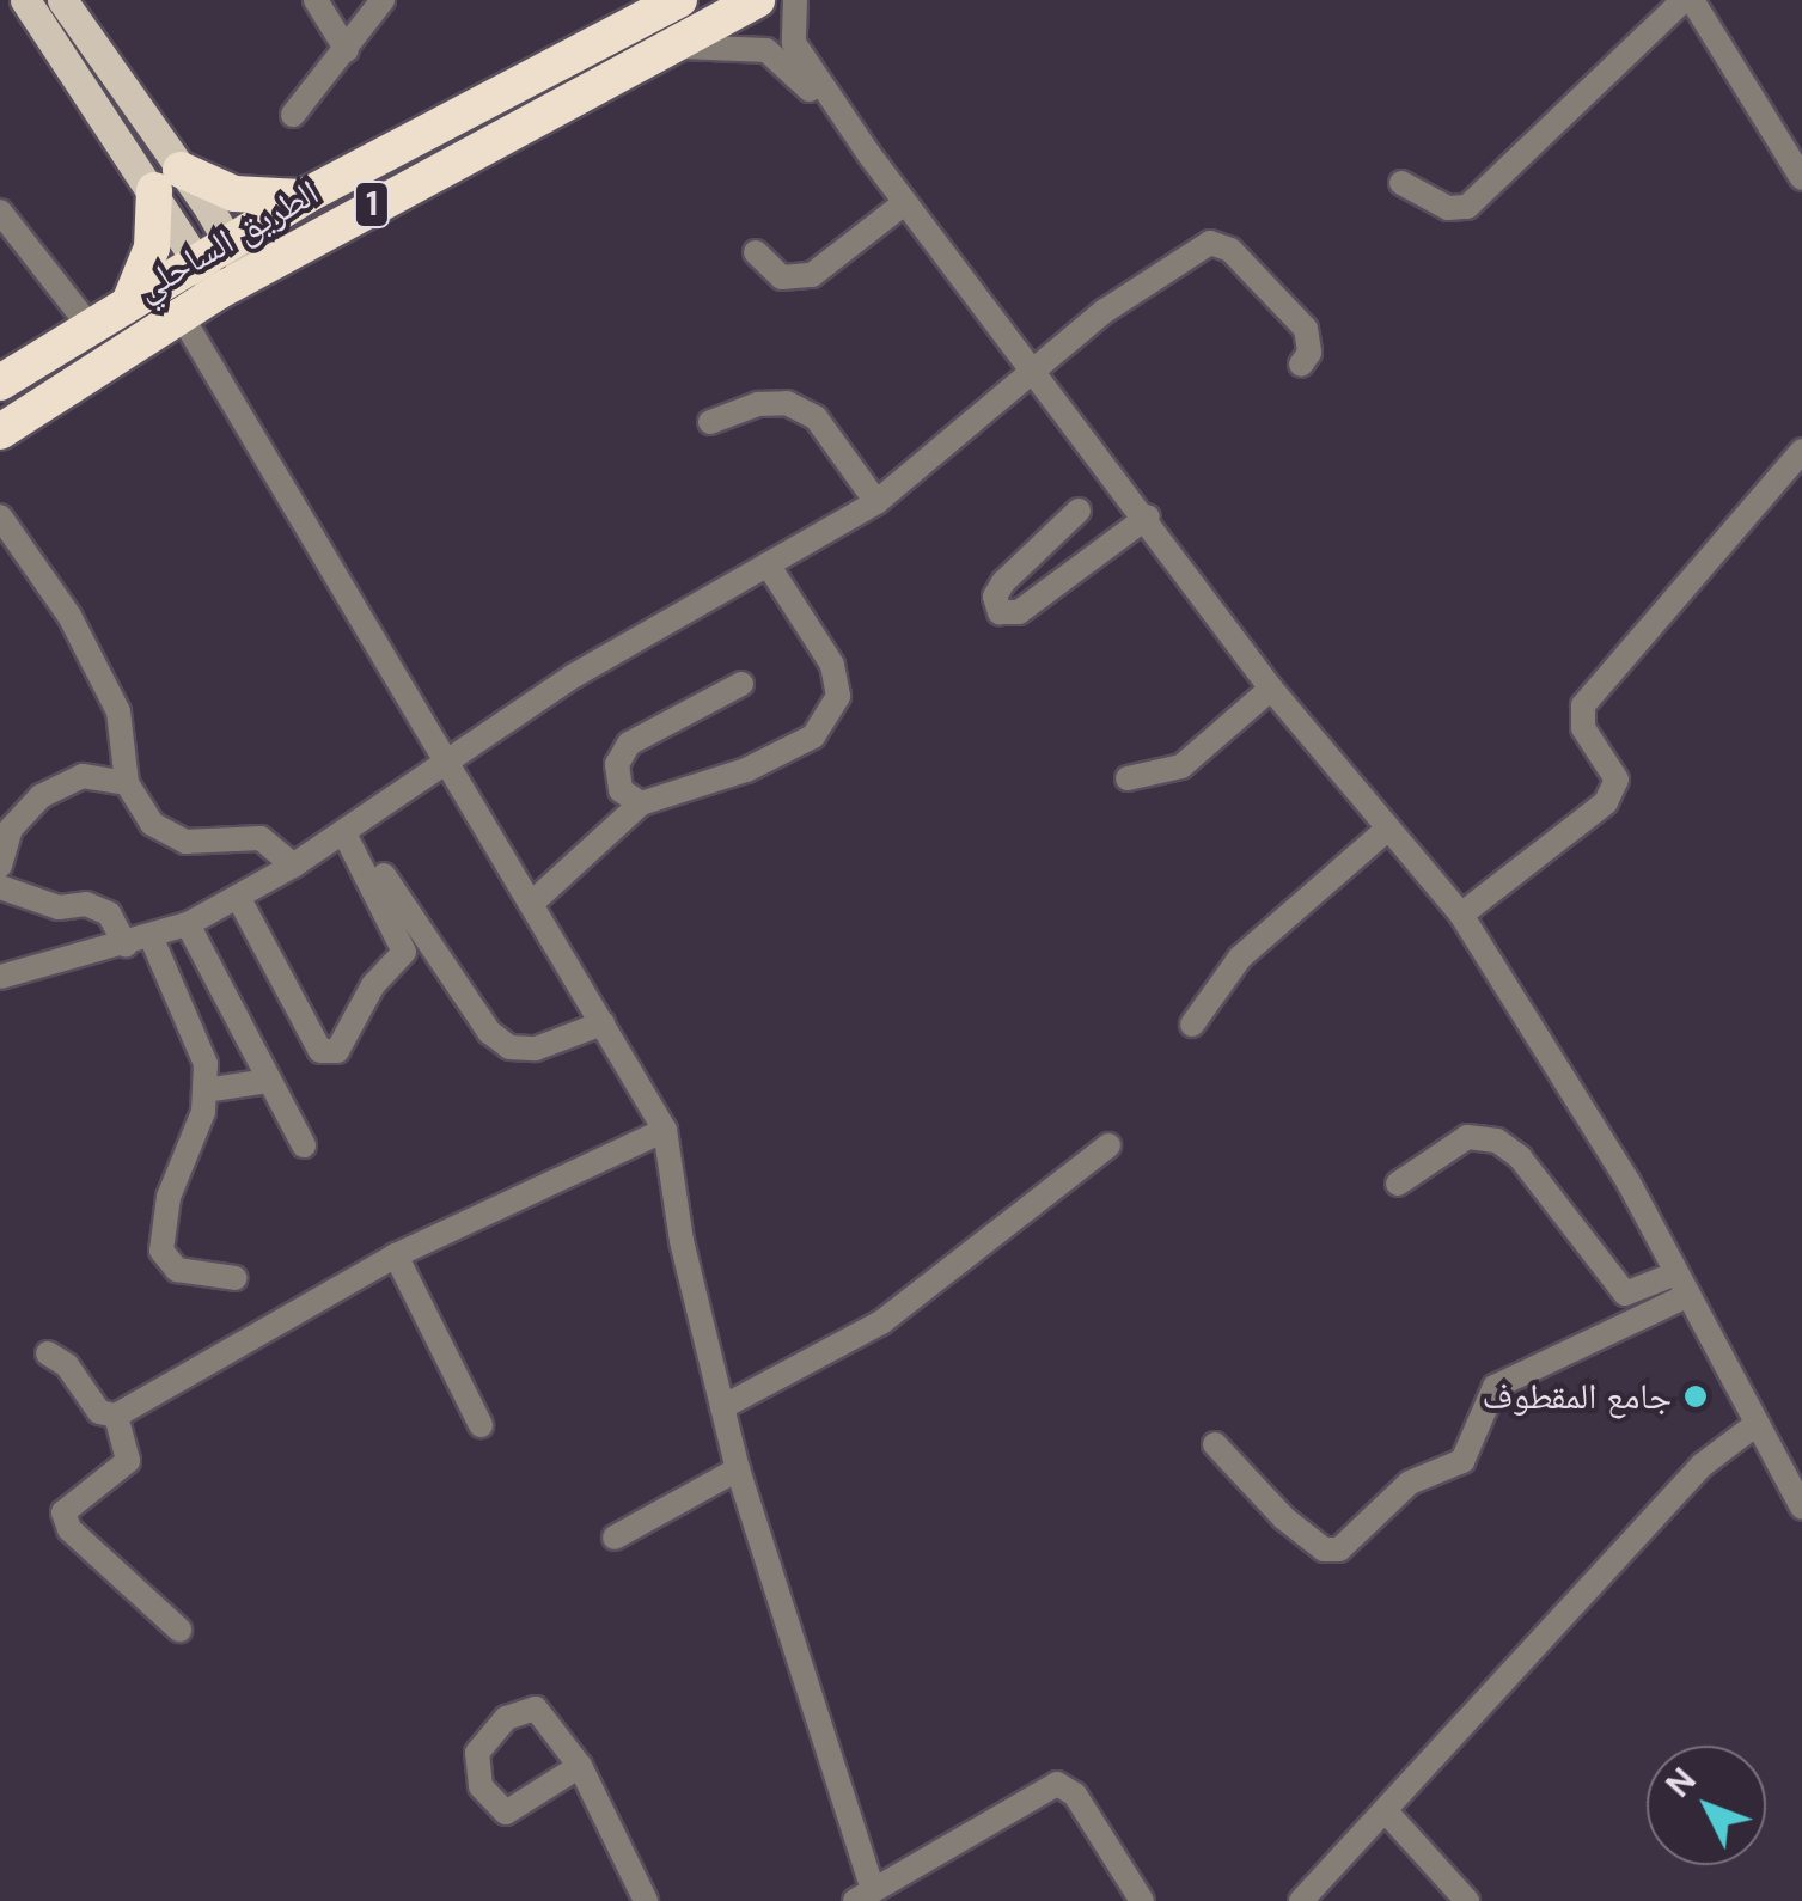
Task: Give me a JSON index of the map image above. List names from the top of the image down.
{
  "streets": {
    "highway": ["1", "الطريق الساحلي"]
  },
  "places": ["جامع المقطوف"],
  "north": "top left"
}
